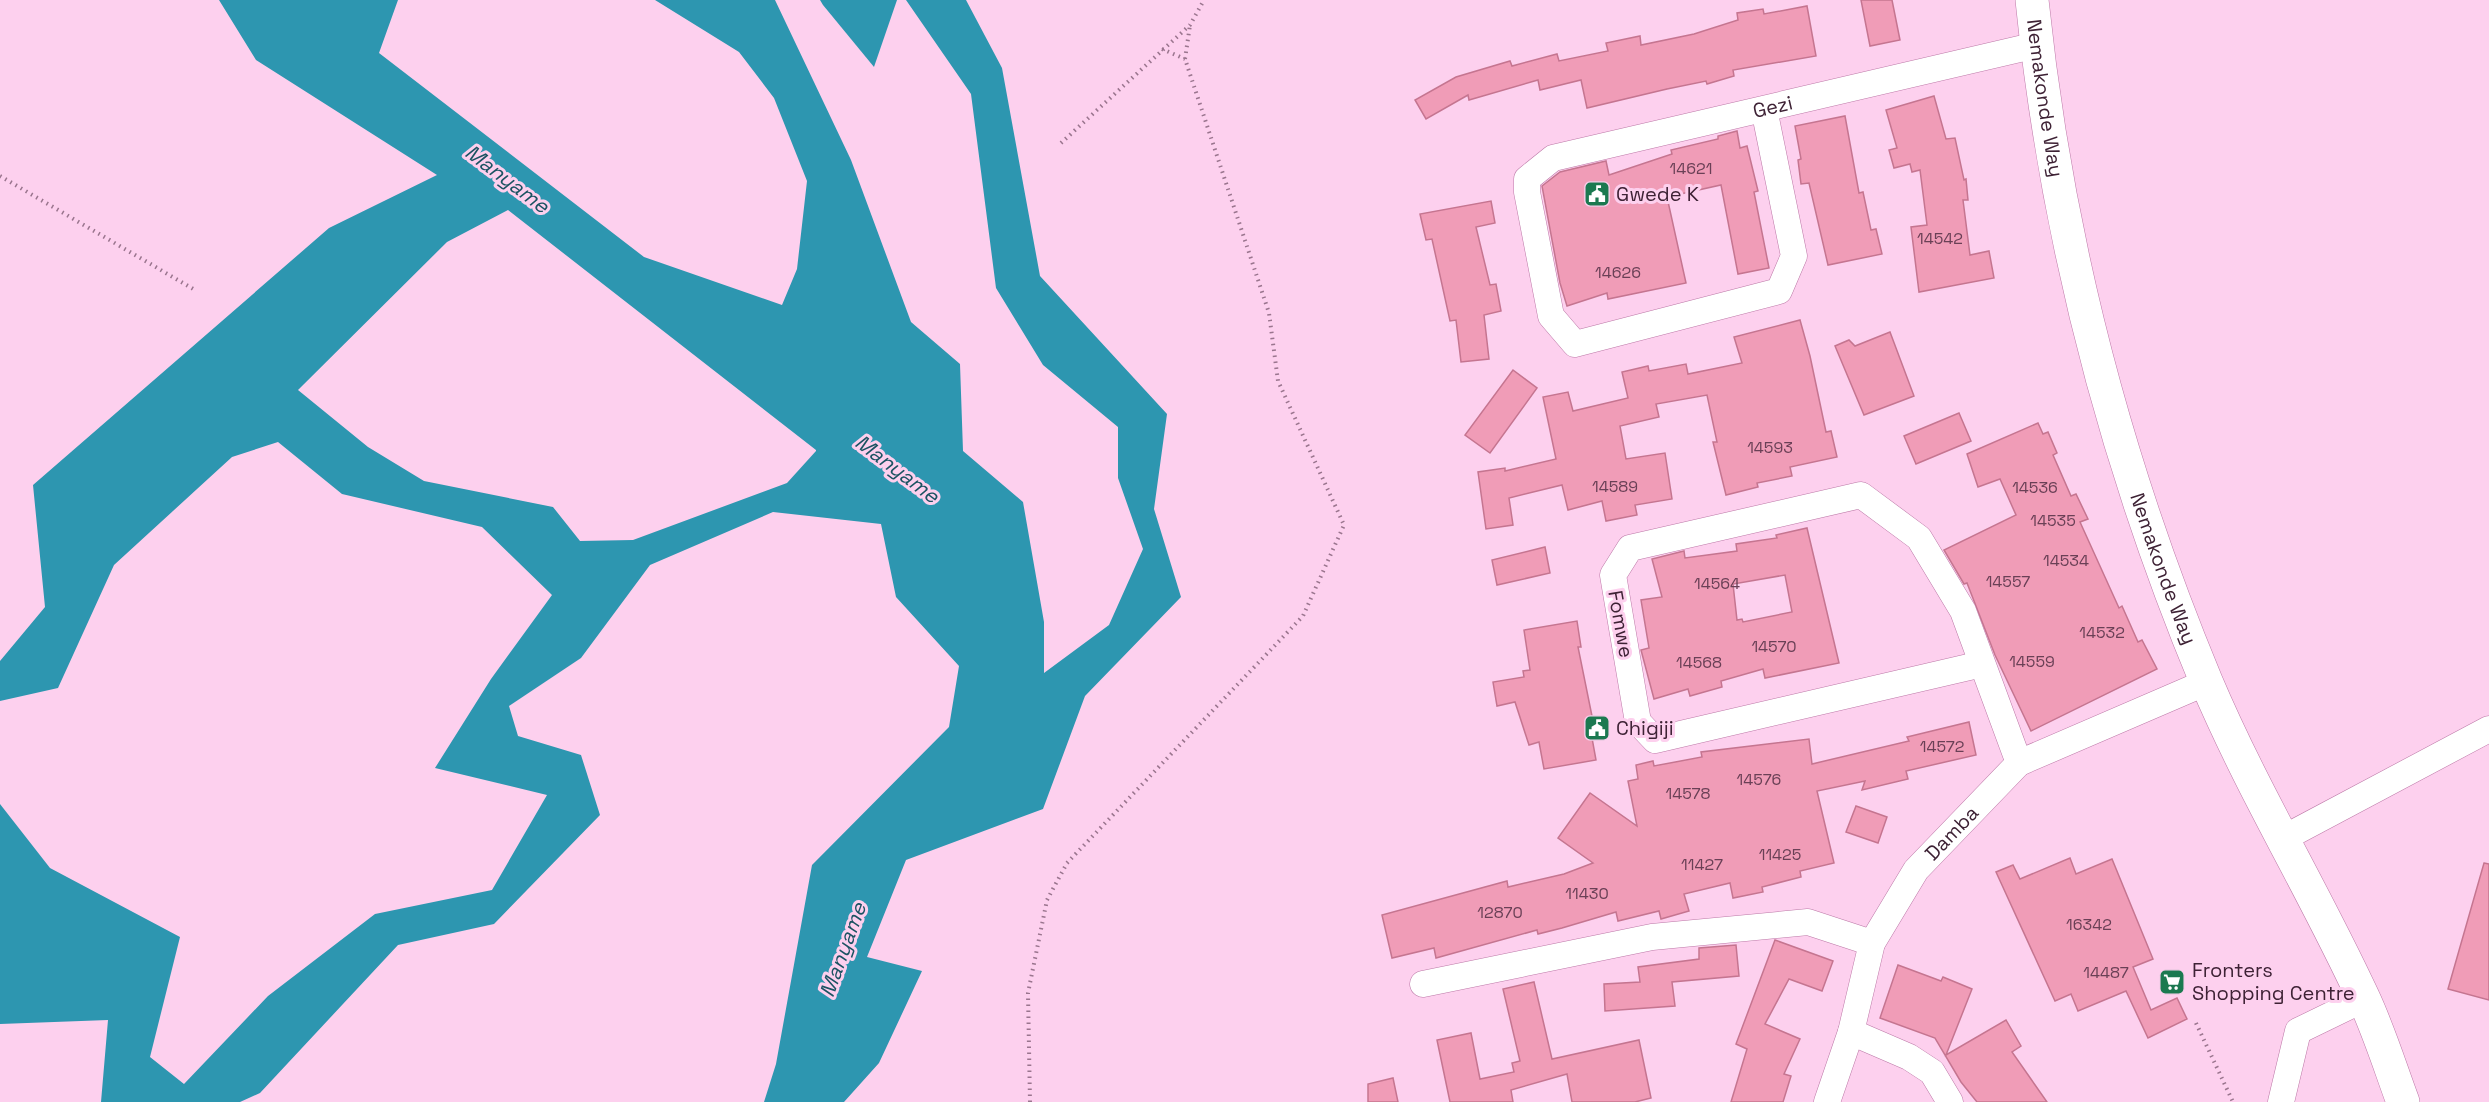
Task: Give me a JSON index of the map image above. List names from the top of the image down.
{
  "streets": {
    "street": [
      "Nemakonde Way",
      "Gezi",
      "Fomwe",
      "Damba"
    ]
  },
  "crossings": [
    ["Nemakonde Way", "Gezi"],
    ["Nemakonde Way", "Damba"],
    ["Fomwe", "Damba"]
  ],
  "water": ["Manyame"],
  "places": {
    "public building": ["Gwede K", "Chigiji"],
    "supermarket": ["Fronters Shopping Centre"]
  },
  "house_numbers": [
    "14621",
    "14542",
    "14626",
    "14593",
    "14589",
    "14536",
    "14535",
    "14534",
    "14557",
    "14564",
    "14532",
    "14570",
    "14559",
    "14568",
    "14572",
    "14576",
    "14578",
    "11425",
    "11427",
    "11430",
    "12870",
    "16342",
    "14487"
  ]
}
